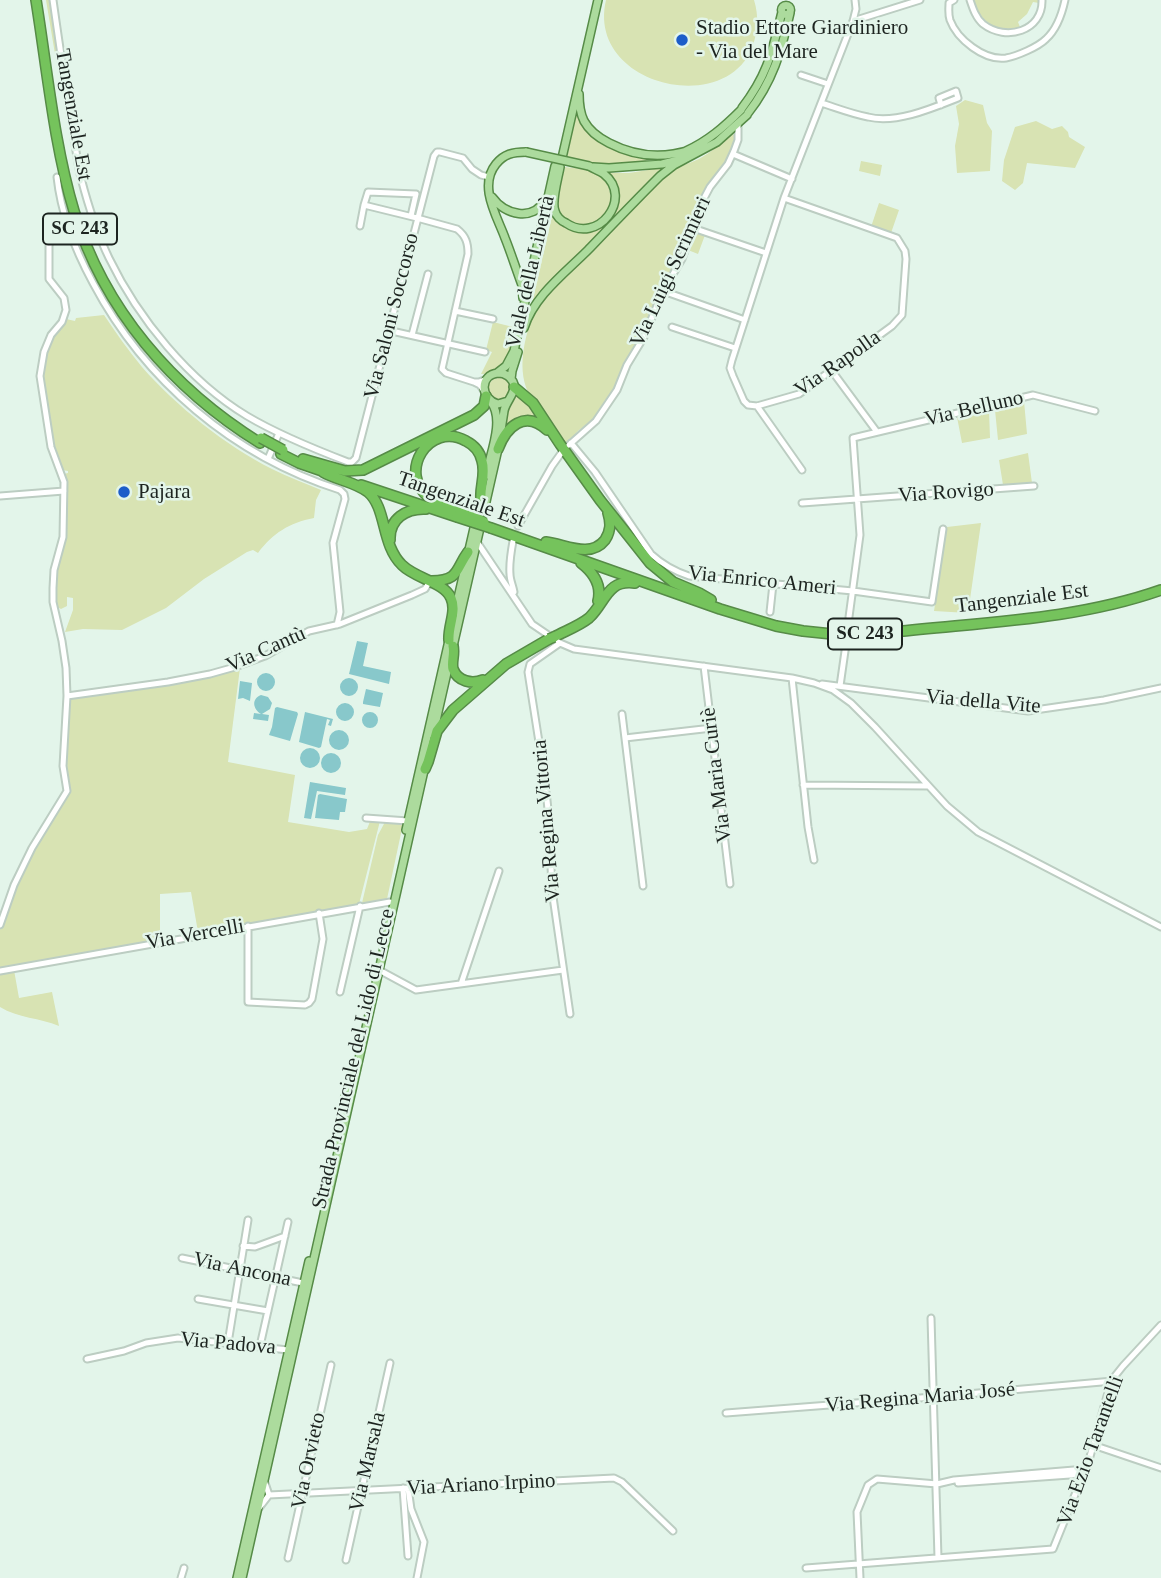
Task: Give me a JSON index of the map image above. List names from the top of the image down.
{
  "streets": {
    "highway": ["Tangenziale Est", "SC 243"],
    "main road": ["Viale della Libertà", "Strada Provinciale del Lido di Lecce"],
    "street": [
      "Via Luigi Scrimieri",
      "Via Saloni Soccorso",
      "Via Rapolla",
      "Via Belluno",
      "Via Rovigo",
      "Via Enrico Ameri",
      "Via Cantù",
      "Via della Vite",
      "Via Maria Curiè",
      "Via Regina Vittoria",
      "Via Vercelli",
      "Via Ancona",
      "Via Padova",
      "Via Regina Maria José",
      "Via Ezio Tarantelli",
      "Via Orvieto",
      "Via Marsala",
      "Via Ariano Irpino"
    ]
  },
  "crossings": [
    ["Viale della Libertà", "Strada Provinciale del Lido di Lecce"],
    ["Via Luigi Scrimieri", "Via Enrico Ameri"],
    ["Via Belluno", "Via Rovigo"],
    ["Via Vercelli", "Strada Provinciale del Lido di Lecce"],
    ["Strada Provinciale del Lido di Lecce", "Via Ancona"],
    ["Strada Provinciale del Lido di Lecce", "Via Padova"],
    ["Via Regina Maria José", "Via Ezio Tarantelli"],
    ["Via Orvieto", "Via Ariano Irpino"],
    ["Via Marsala", "Via Ariano Irpino"]
  ],
  "places": ["Stadio Ettore Giardiniero - Via del Mare", "Pajara"]
}
